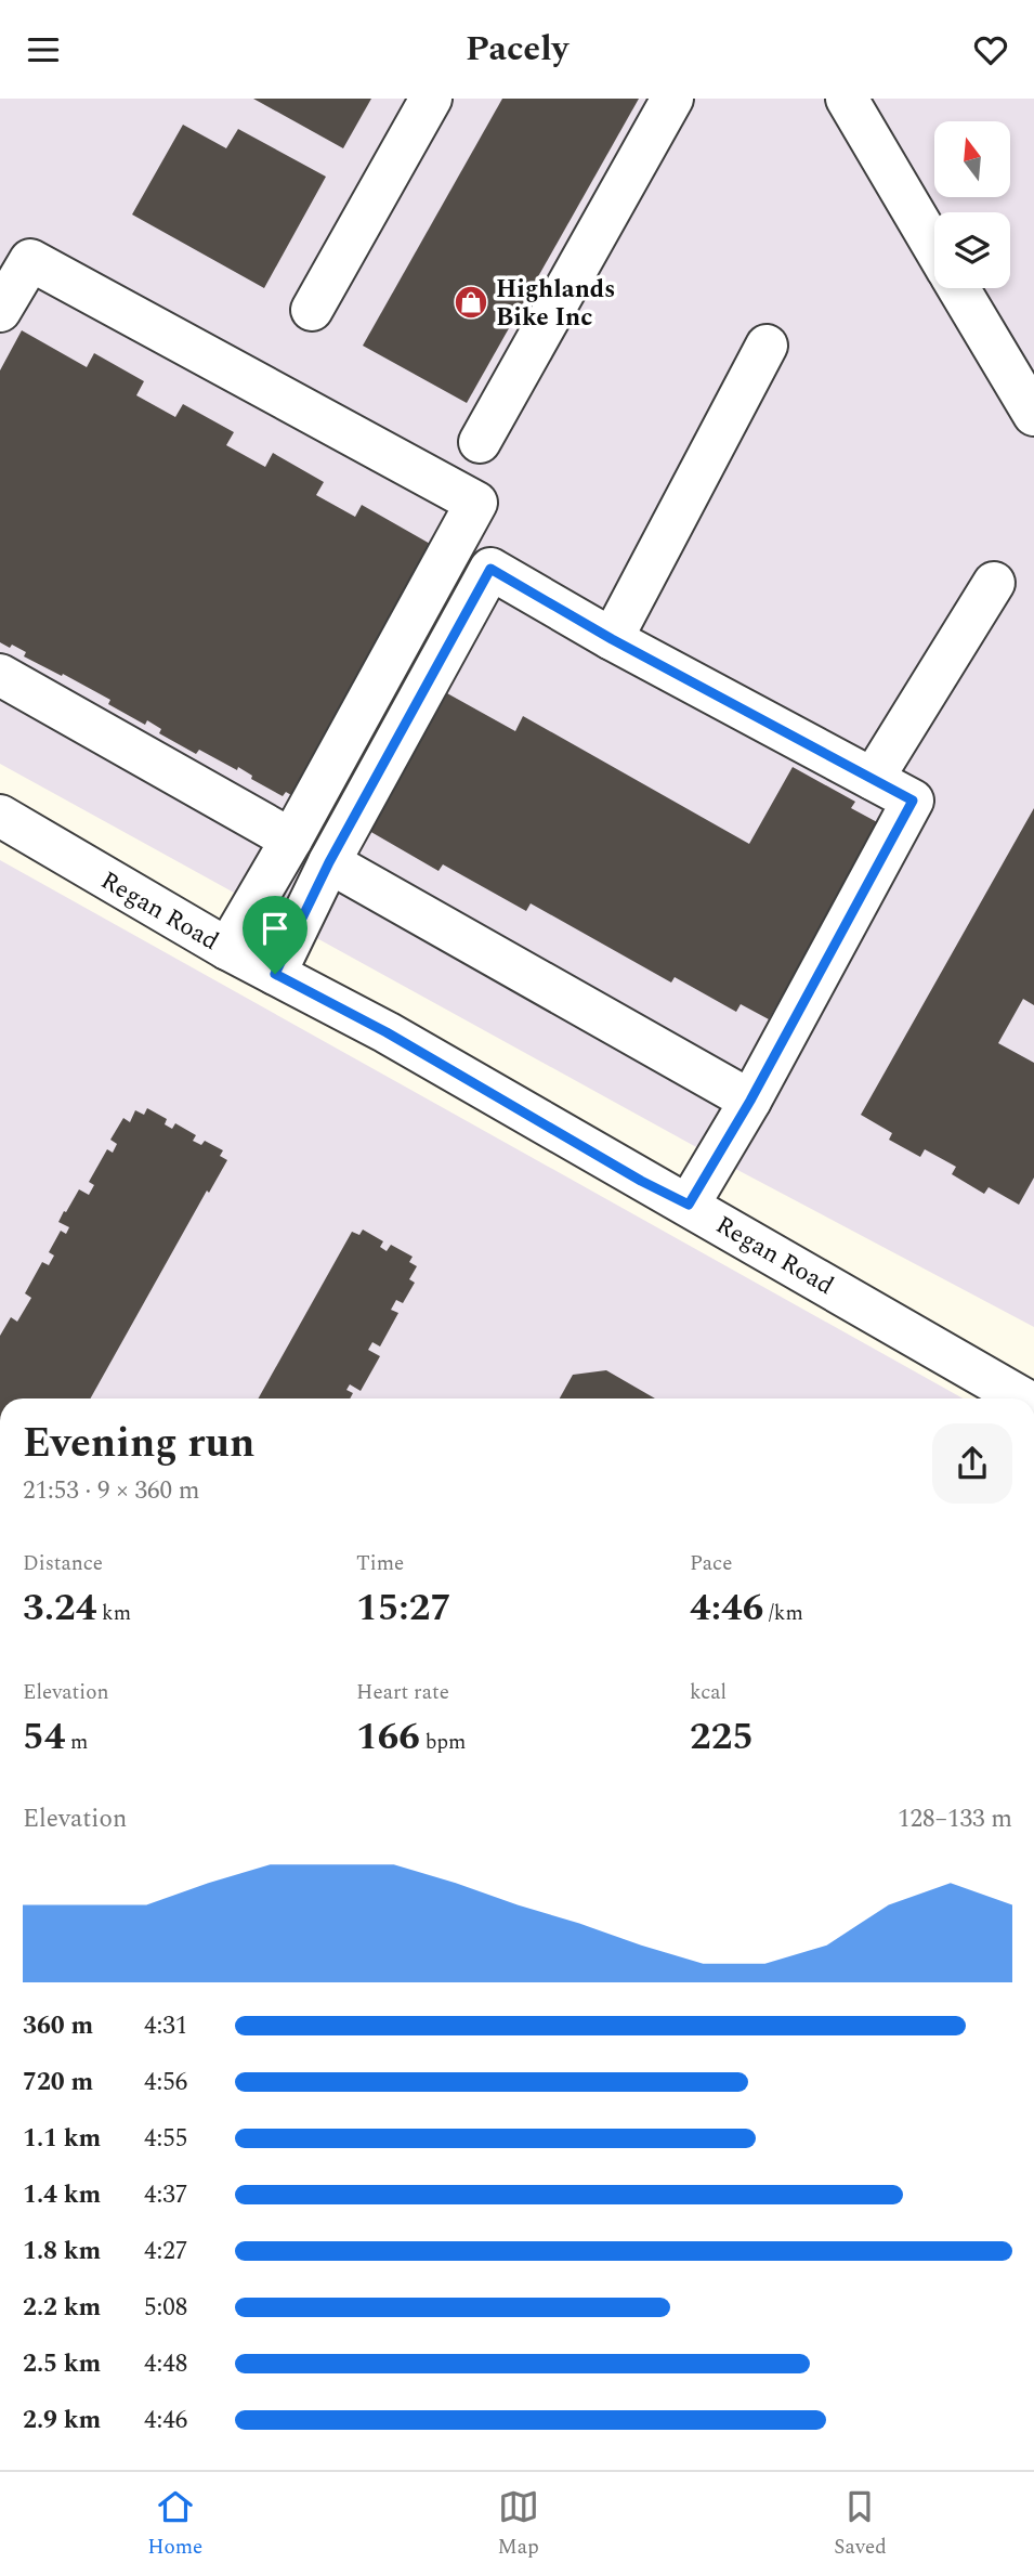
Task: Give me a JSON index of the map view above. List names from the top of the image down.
{
  "streets": {
    "street": ["Regan Road"]
  },
  "places": {
    "shop": ["Highlands Bike Inc"]
  },
  "north": "top",
  "page": {
    "header": "Pacely",
    "heading": ["Evening run", "21:53 · 9 × 360 m"],
    "stats": [
      ["Distance", "3.24 km"],
      ["Time", "15:27"],
      ["Pace", "4:46 /km"],
      ["Elevation", "54 m"],
      ["Heart rate", "166 bpm"],
      ["kcal", "225"]
    ],
    "chart": ["Elevation", "128–133 m"],
    "list": [
      {
        "name": "360 m",
        "note": "4:31"
      },
      {
        "name": "720 m",
        "note": "4:56"
      },
      {
        "name": "1.1 km",
        "note": "4:55"
      },
      {
        "name": "1.4 km",
        "note": "4:37"
      },
      {
        "name": "1.8 km",
        "note": "4:27"
      },
      {
        "name": "2.2 km",
        "note": "5:08"
      },
      {
        "name": "2.5 km",
        "note": "4:48"
      },
      {
        "name": "2.9 km",
        "note": "4:46"
      }
    ],
    "tabs": ["Home", "Map", "Saved"]
  }
}
